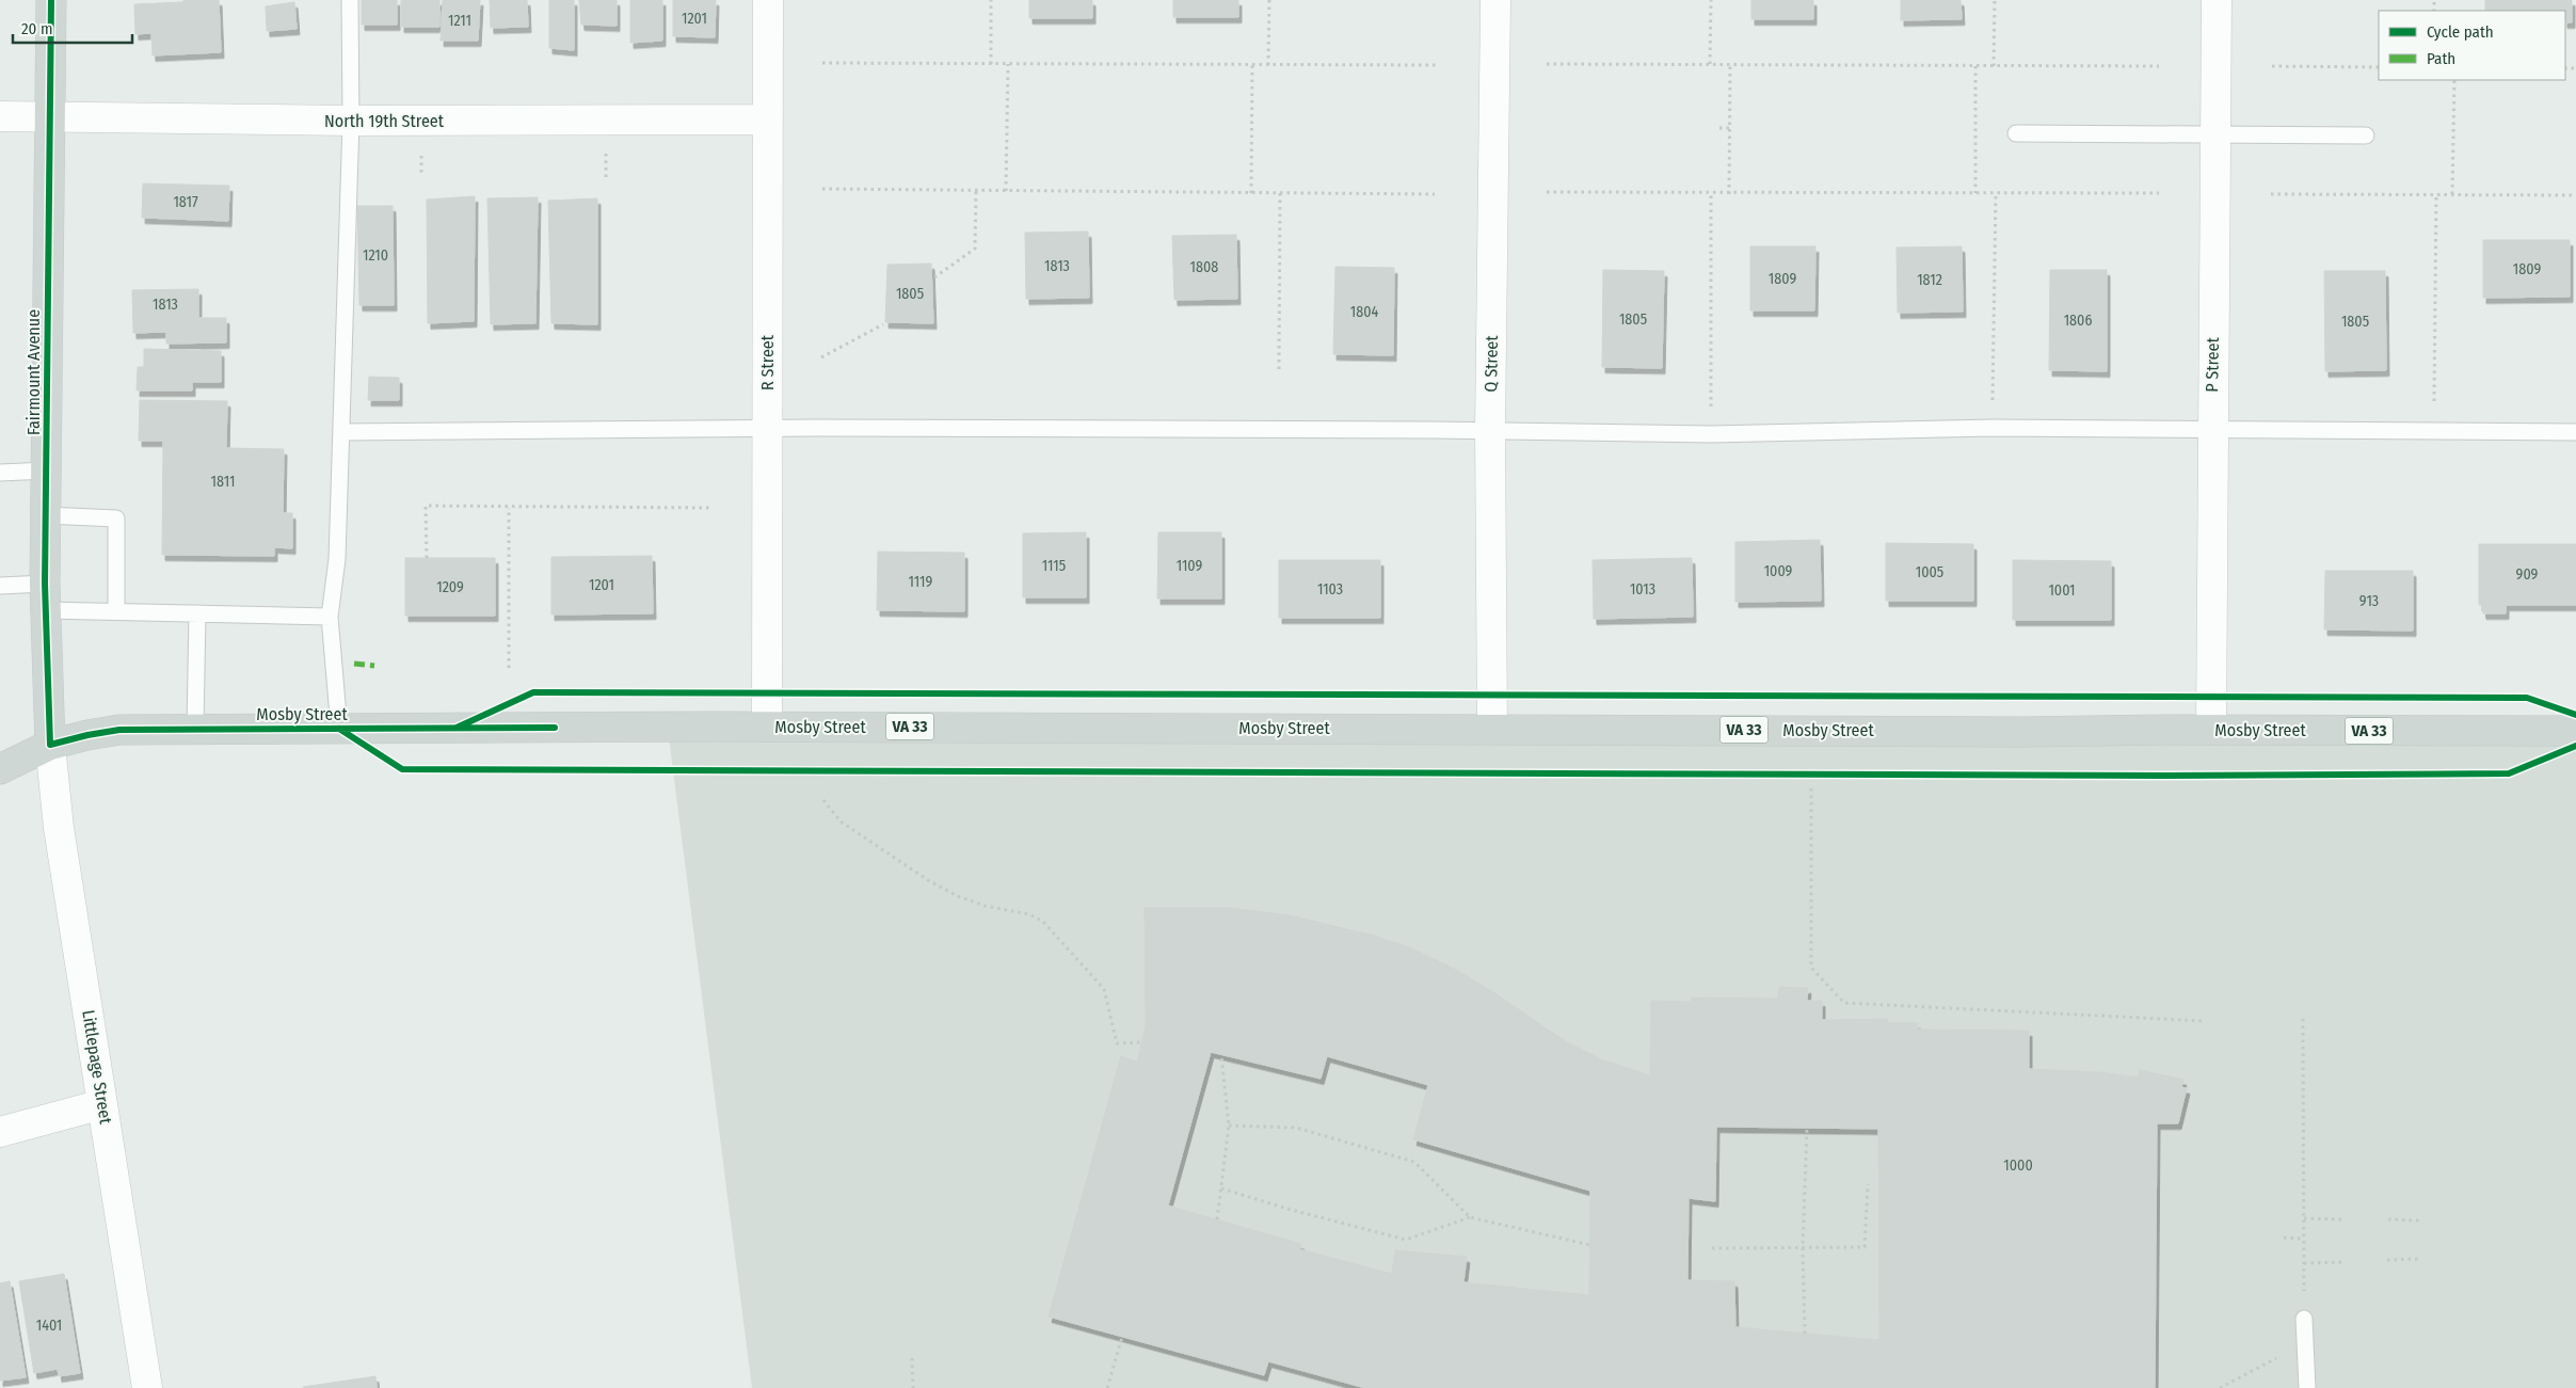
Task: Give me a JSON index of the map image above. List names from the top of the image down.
{
  "streets": {
    "main road": ["Fairmount Avenue", "Mosby Street", "VA 33"],
    "street": [
      "North 19th Street",
      "R Street",
      "Q Street",
      "P Street",
      "Littlepage Street"
    ]
  },
  "crossings": [
    ["North 19th Street", "R Street"],
    ["North 19th Street", "Fairmount Avenue"],
    ["R Street", "Mosby Street"],
    ["Q Street", "Mosby Street"],
    ["P Street", "Mosby Street"],
    ["Fairmount Avenue", "Mosby Street"],
    ["Fairmount Avenue", "Littlepage Street"],
    ["Mosby Street", "Littlepage Street"]
  ],
  "house_numbers": [
    "1201",
    "1211",
    "1817",
    "1210",
    "1813",
    "1808",
    "1809",
    "1809",
    "1812",
    "1805",
    "1813",
    "1804",
    "1805",
    "1806",
    "1805",
    "1811",
    "1115",
    "1109",
    "1009",
    "1005",
    "909",
    "1119",
    "1201",
    "1209",
    "1103",
    "1013",
    "1001",
    "913",
    "1000",
    "1401"
  ],
  "legend": ["Cycle path", "Path"],
  "scale_bar": "20 m"
}
